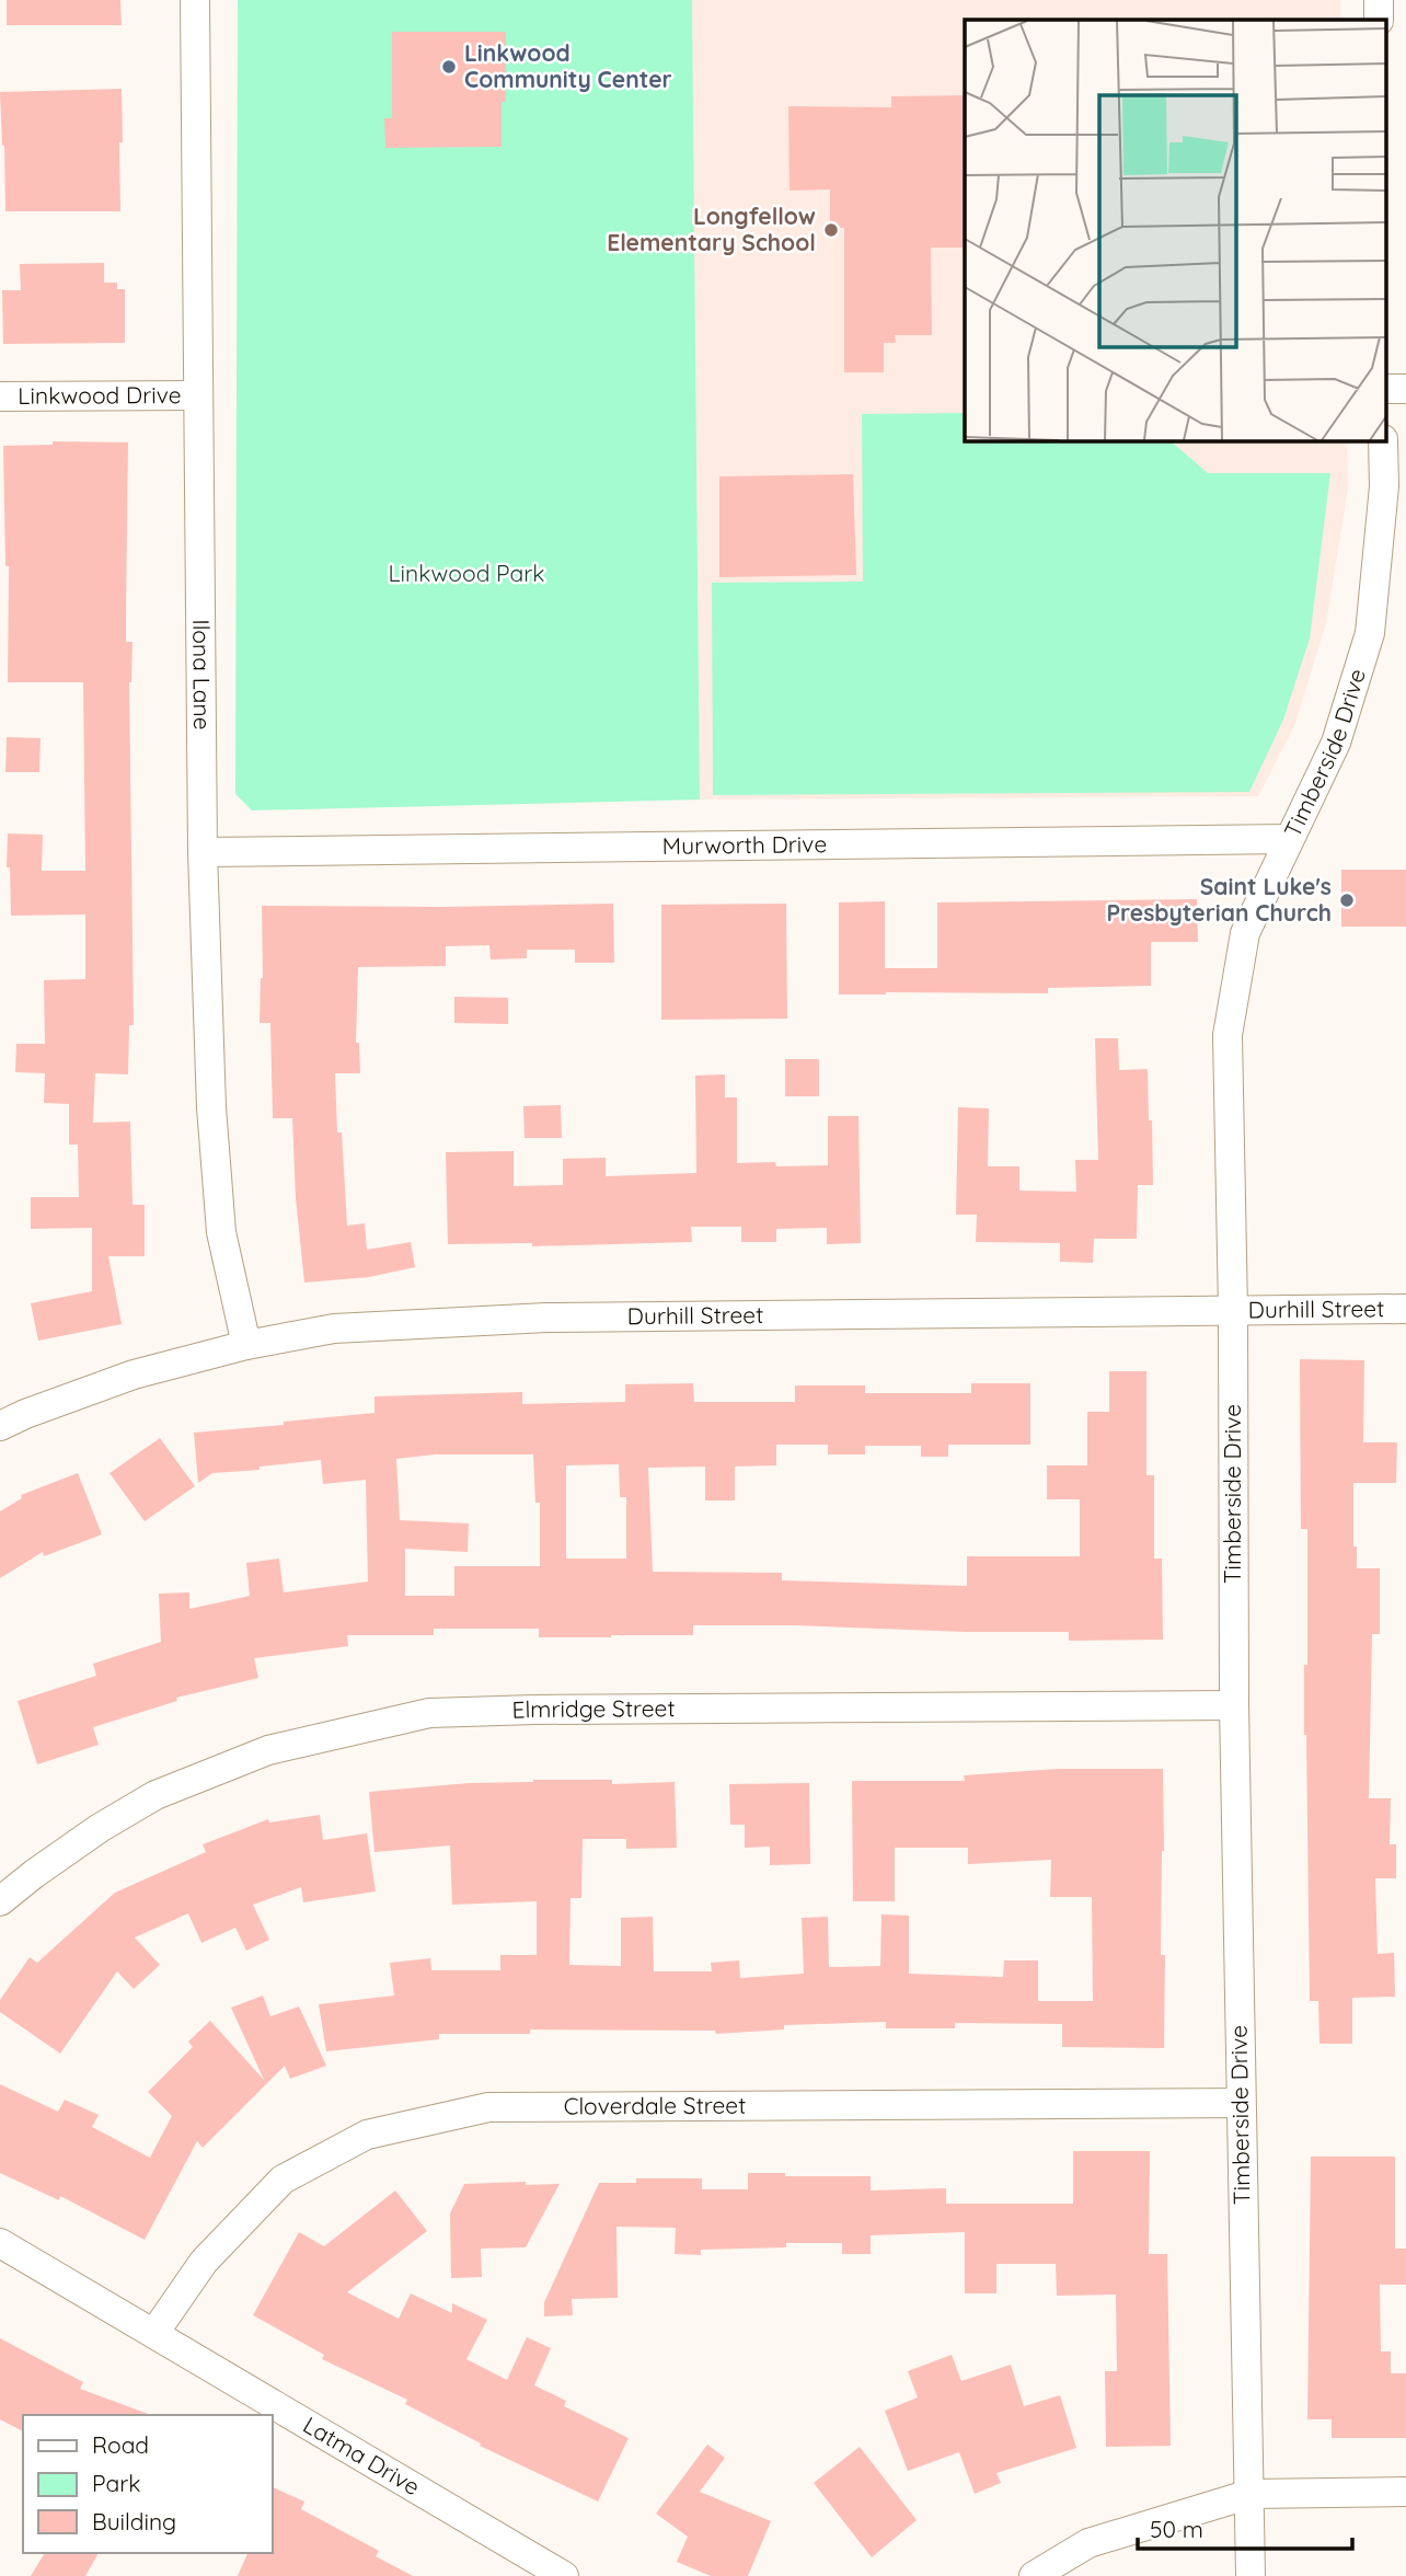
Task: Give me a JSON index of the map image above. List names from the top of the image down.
{
  "streets": {
    "street": [
      "Linkwood Drive",
      "Ilona Lane",
      "Timberside Drive",
      "Murworth Drive",
      "Durhill Street",
      "Elmridge Street",
      "Cloverdale Street",
      "Latma Drive"
    ]
  },
  "crossings": [
    ["Linkwood Drive", "Ilona Lane"],
    ["Ilona Lane", "Murworth Drive"],
    ["Ilona Lane", "Durhill Street"],
    ["Timberside Drive", "Murworth Drive"],
    ["Timberside Drive", "Durhill Street"],
    ["Timberside Drive", "Elmridge Street"],
    ["Timberside Drive", "Cloverdale Street"],
    ["Cloverdale Street", "Latma Drive"]
  ],
  "parks": ["Linkwood Park"],
  "places": ["Linkwood Community Center", "Longfellow Elementary School", "Saint Luke's Presbyterian Church"],
  "legend": ["Road", "Park", "Building"],
  "scale_bar": "50 m"
}
